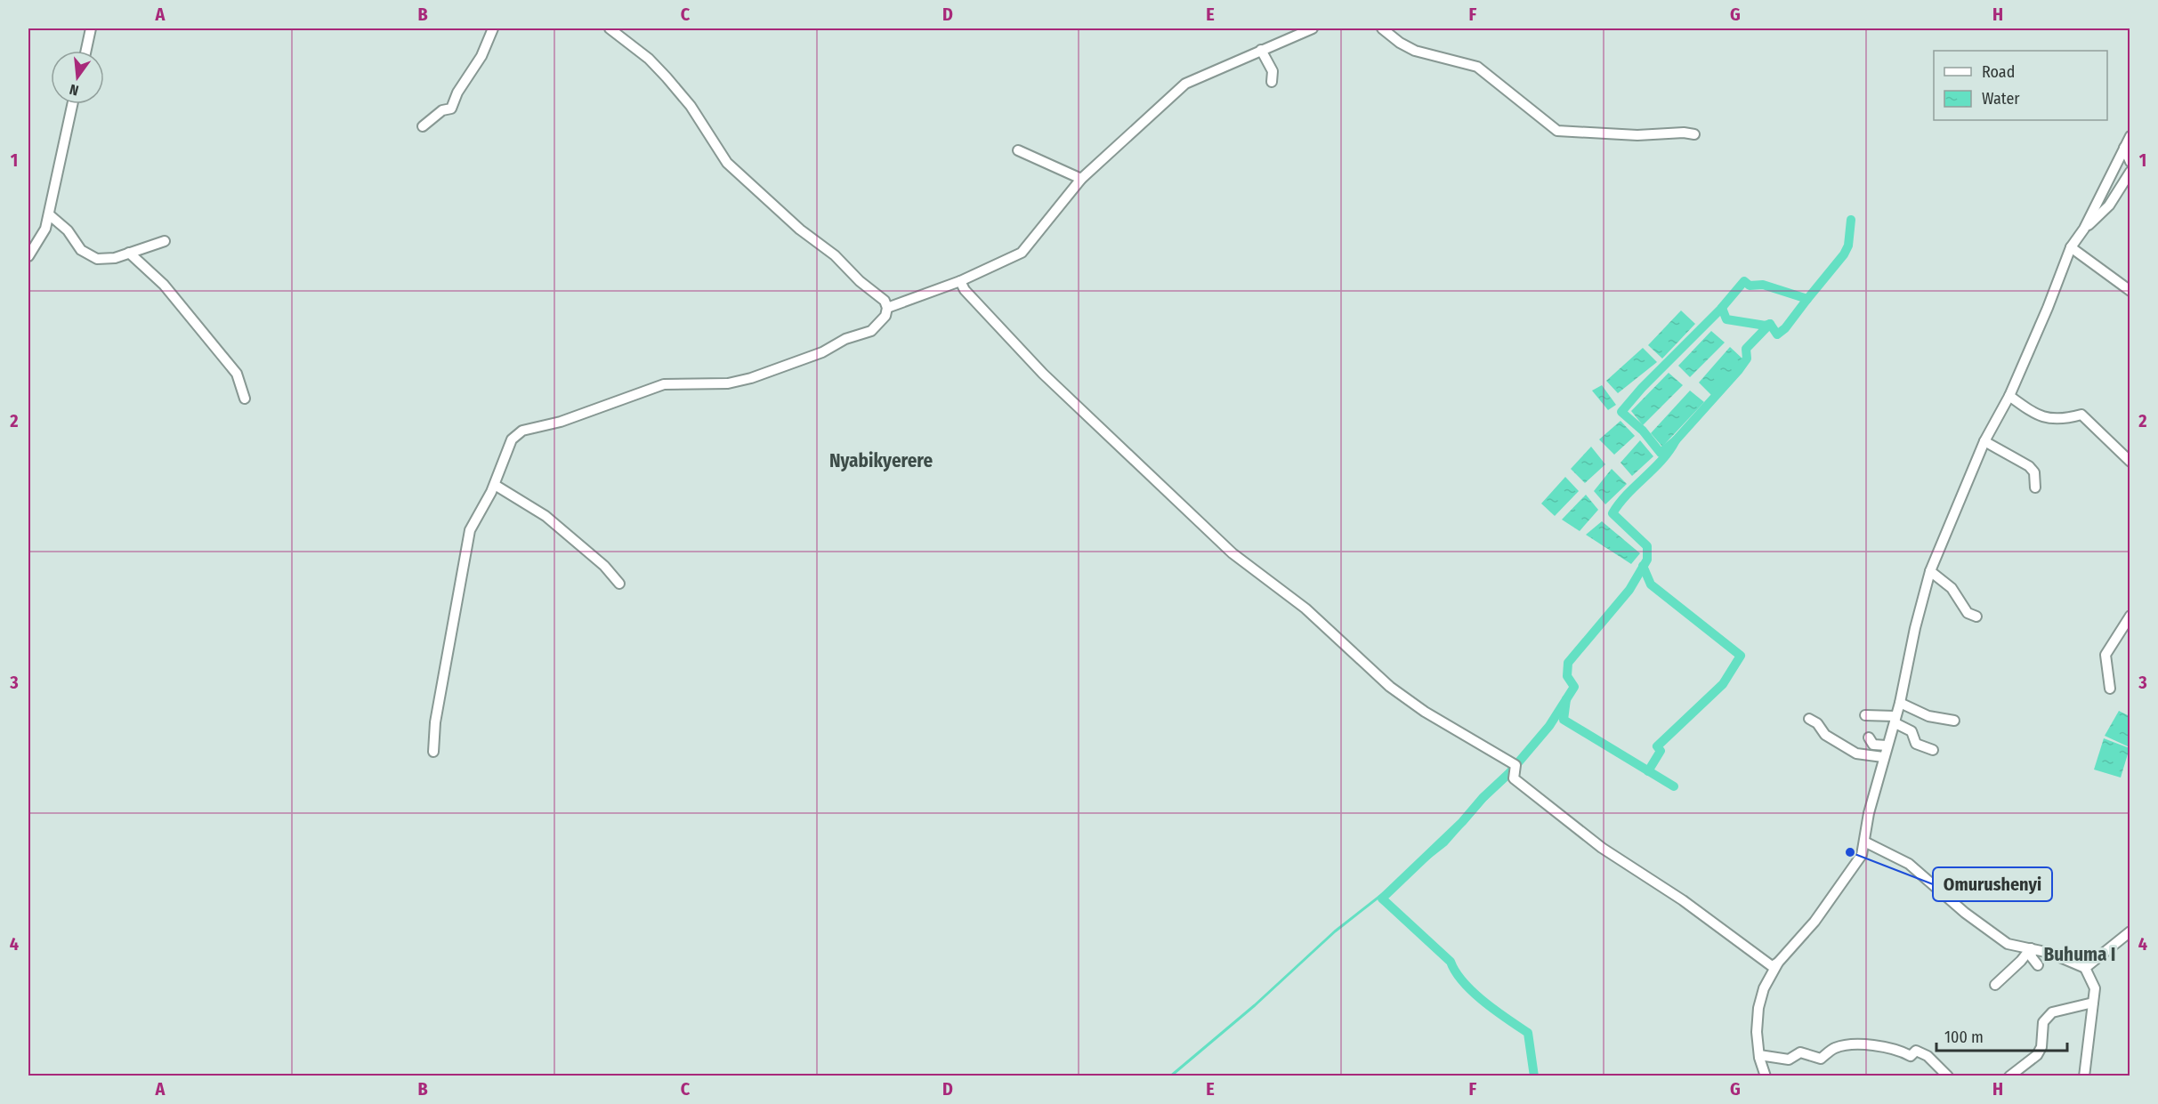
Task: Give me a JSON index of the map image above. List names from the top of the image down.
{
  "districts": ["Nyabikyerere", "Buhuma I"],
  "places": ["Omurushenyi"],
  "legend": ["Road", "Water"],
  "scale_bar": "100 m",
  "north": "bottom",
  "grid": {
    "columns": [
      "A",
      "B",
      "C",
      "D",
      "E",
      "F",
      "G",
      "H"
    ],
    "rows": [
      "1",
      "2",
      "3",
      "4"
    ]
  }
}
